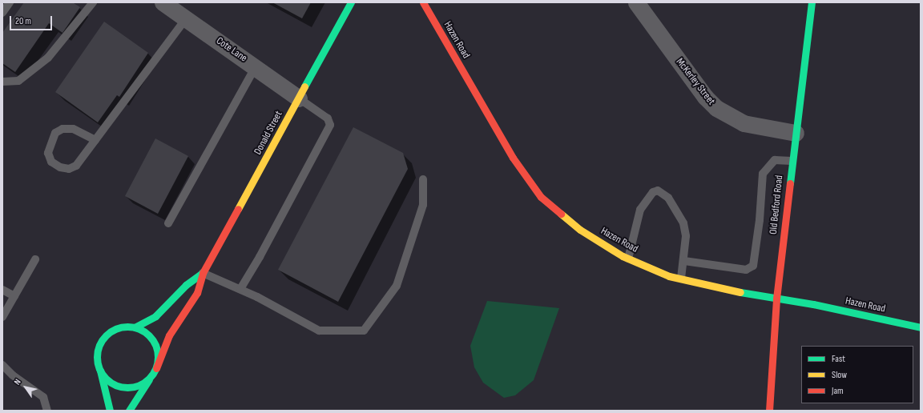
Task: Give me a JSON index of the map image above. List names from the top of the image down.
{
  "streets": {
    "street": [
      "Hazen Road",
      "Cote Lane",
      "McKerley Street",
      "Donald Street",
      "Old Bedford Road"
    ]
  },
  "crossings": [
    ["Hazen Road", "Old Bedford Road"],
    ["Cote Lane", "Donald Street"],
    ["McKerley Street", "Old Bedford Road"]
  ],
  "legend": ["Fast", "Slow", "Jam"],
  "scale_bar": "20 m",
  "north": "top left"
}
